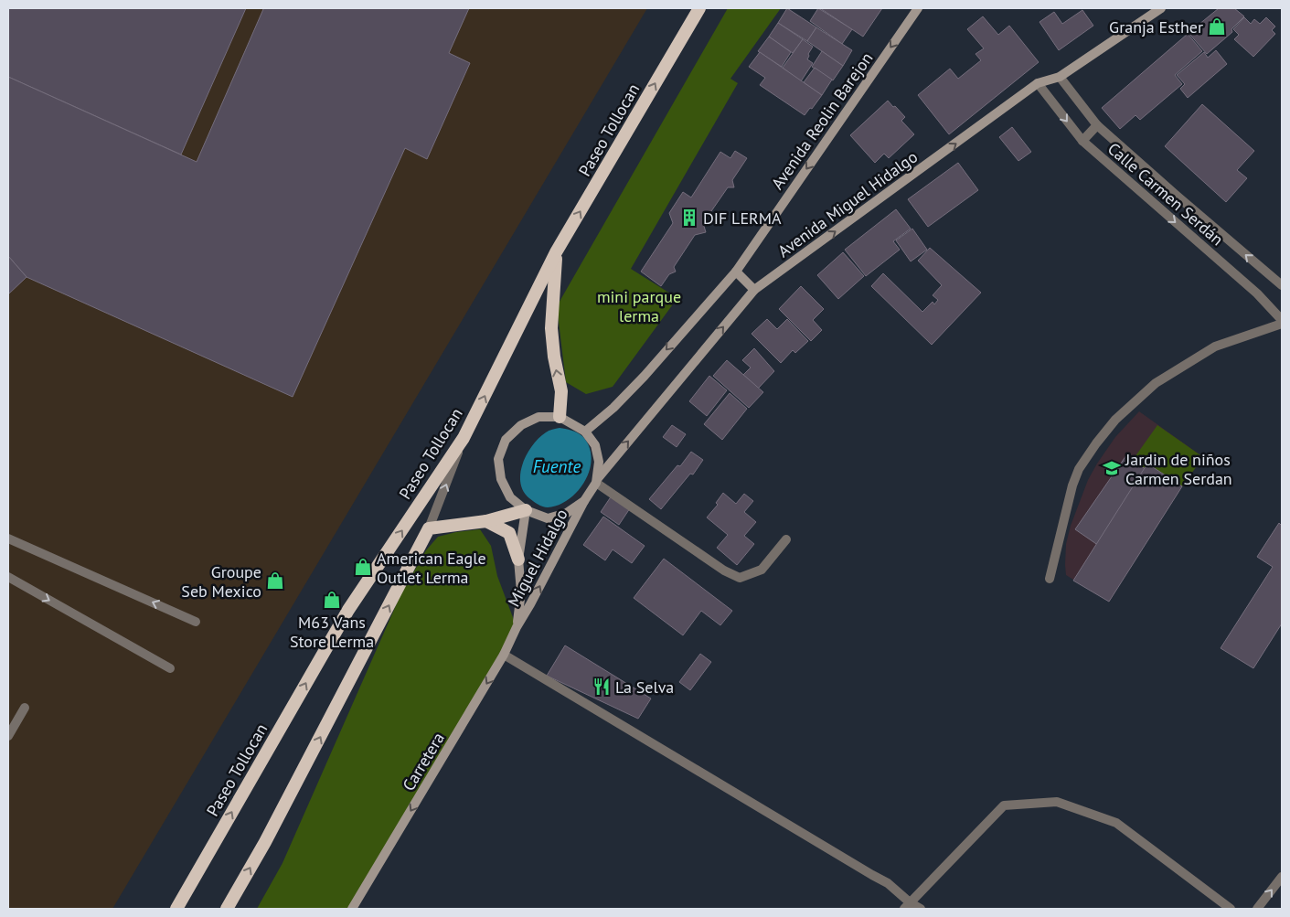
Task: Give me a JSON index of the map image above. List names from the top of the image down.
{
  "streets": {
    "highway": ["Paseo Tollocan"],
    "main road": [
      "Avenida Reolin Barejon",
      "Avenida Miguel Hidalgo",
      "Miguel Hidalgo",
      "Carretera"
    ],
    "street": ["Calle Carmen Serdán"]
  },
  "crossings": [
    ["Avenida Reolin Barejon", "Avenida Miguel Hidalgo"],
    ["Avenida Reolin Barejon", "Miguel Hidalgo"],
    ["Calle Carmen Serdán", "Avenida Miguel Hidalgo"],
    ["Avenida Miguel Hidalgo", "Miguel Hidalgo"],
    ["Miguel Hidalgo", "Carretera"]
  ],
  "one_way": ["Avenida Reolin Barejon", "Avenida Miguel Hidalgo", "Carretera"],
  "water": ["Fuente"],
  "parks": ["mini parque lerma"],
  "places": {
    "shop": [
      "Granja Esther",
      "American Eagle Outlet Lerma",
      "Groupe Seb Mexico",
      "M63 Vans Store Lerma"
    ],
    "building": ["DIF LERMA"],
    "school or university": ["Jardin de niños Carmen Serdan"],
    "restaurant": ["La Selva"]
  }
}
